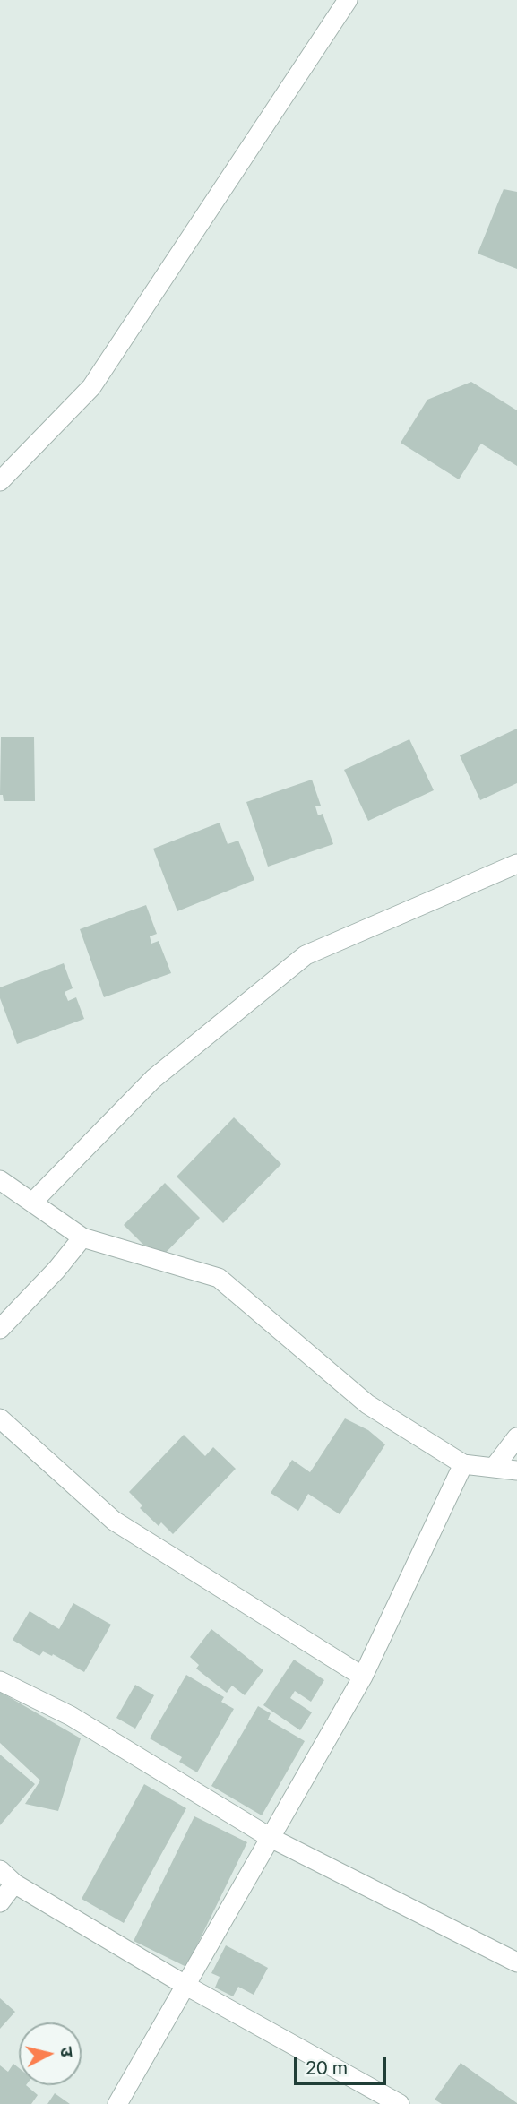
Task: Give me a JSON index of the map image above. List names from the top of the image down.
{
  "scale_bar": "20 m",
  "north": "right"
}
